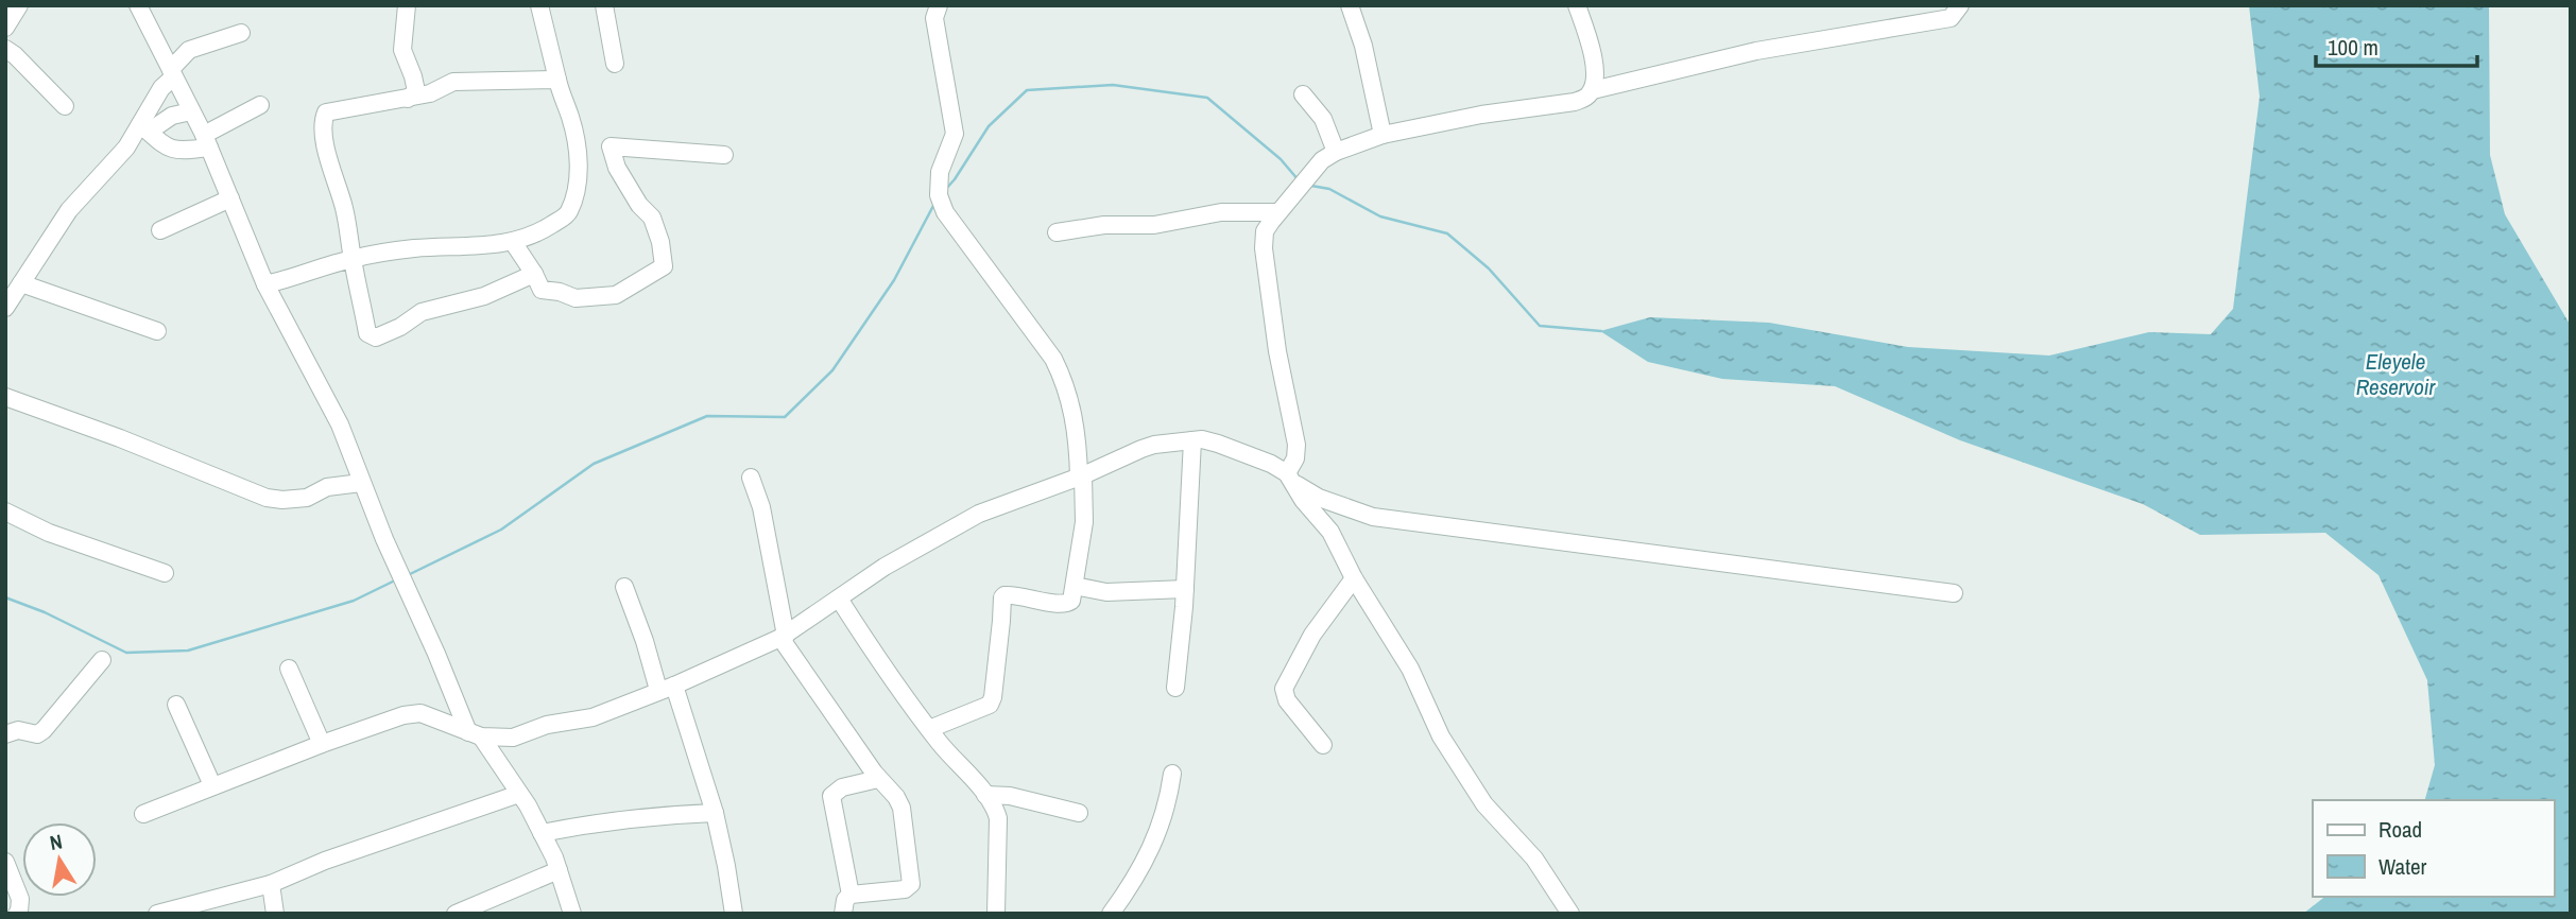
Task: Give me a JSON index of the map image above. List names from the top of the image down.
{
  "water": ["Eleyele Reservoir"],
  "legend": ["Road", "Water"],
  "scale_bar": "100 m",
  "north": "top"
}
